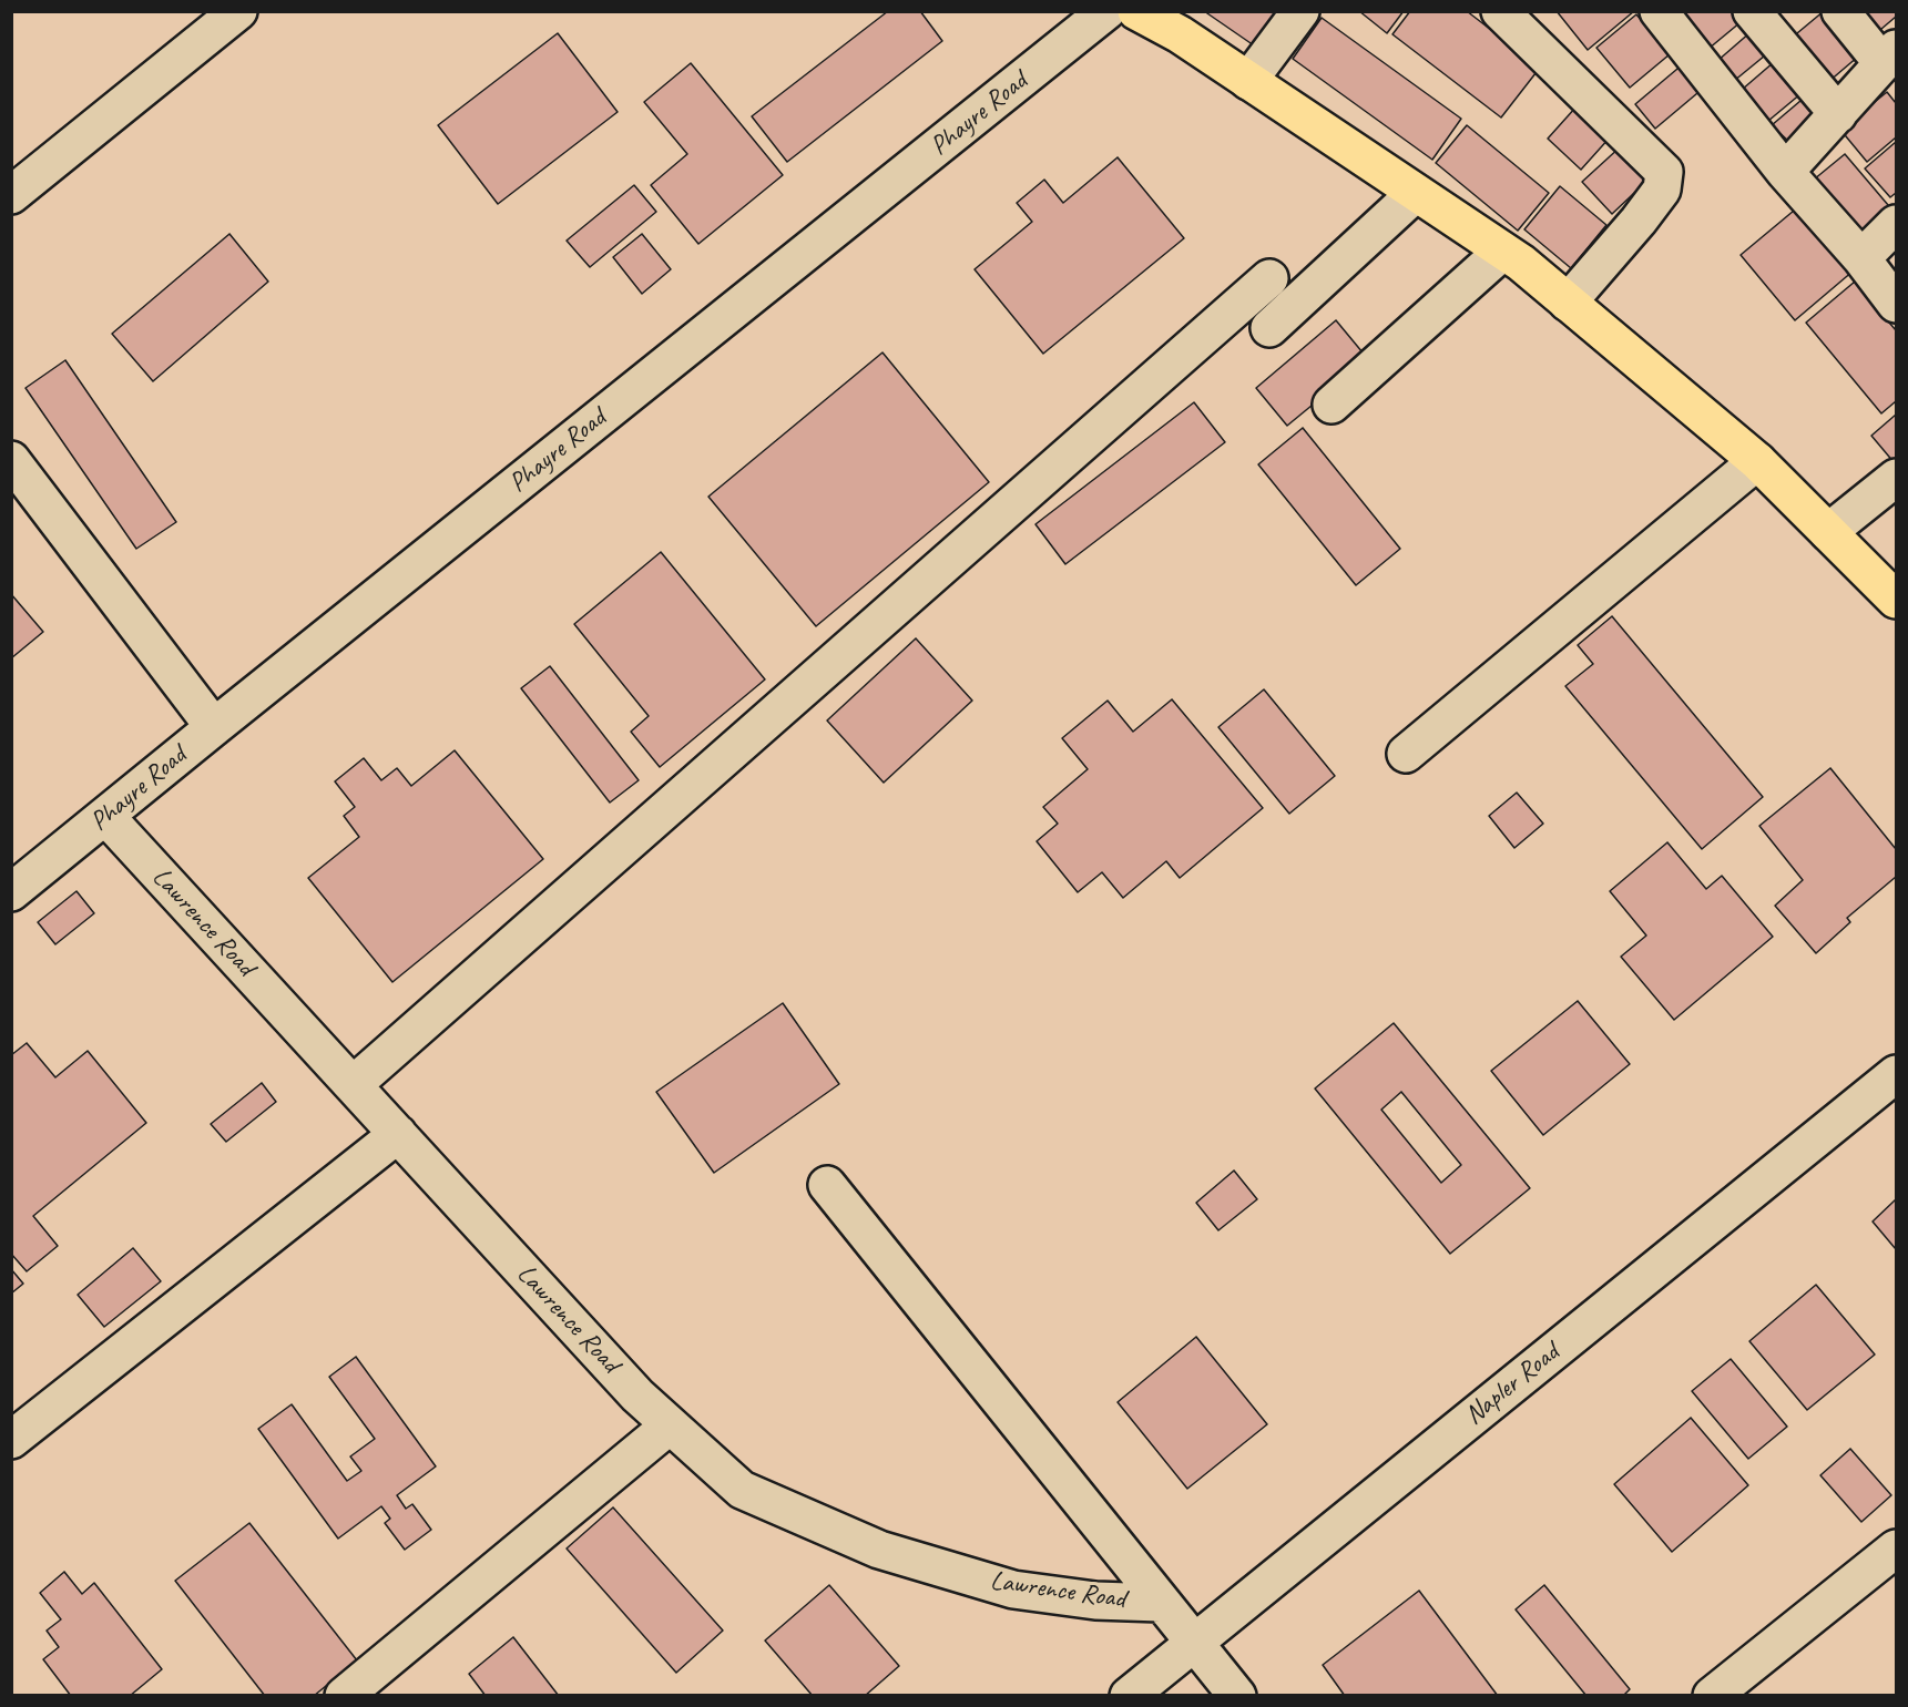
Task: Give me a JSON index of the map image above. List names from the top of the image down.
{
  "streets": {
    "street": ["Phayre Road", "Lawrence Road", "Napler Road"]
  },
  "crossings": [
    ["Phayre Road", "Lawrence Road"]
  ]
}
